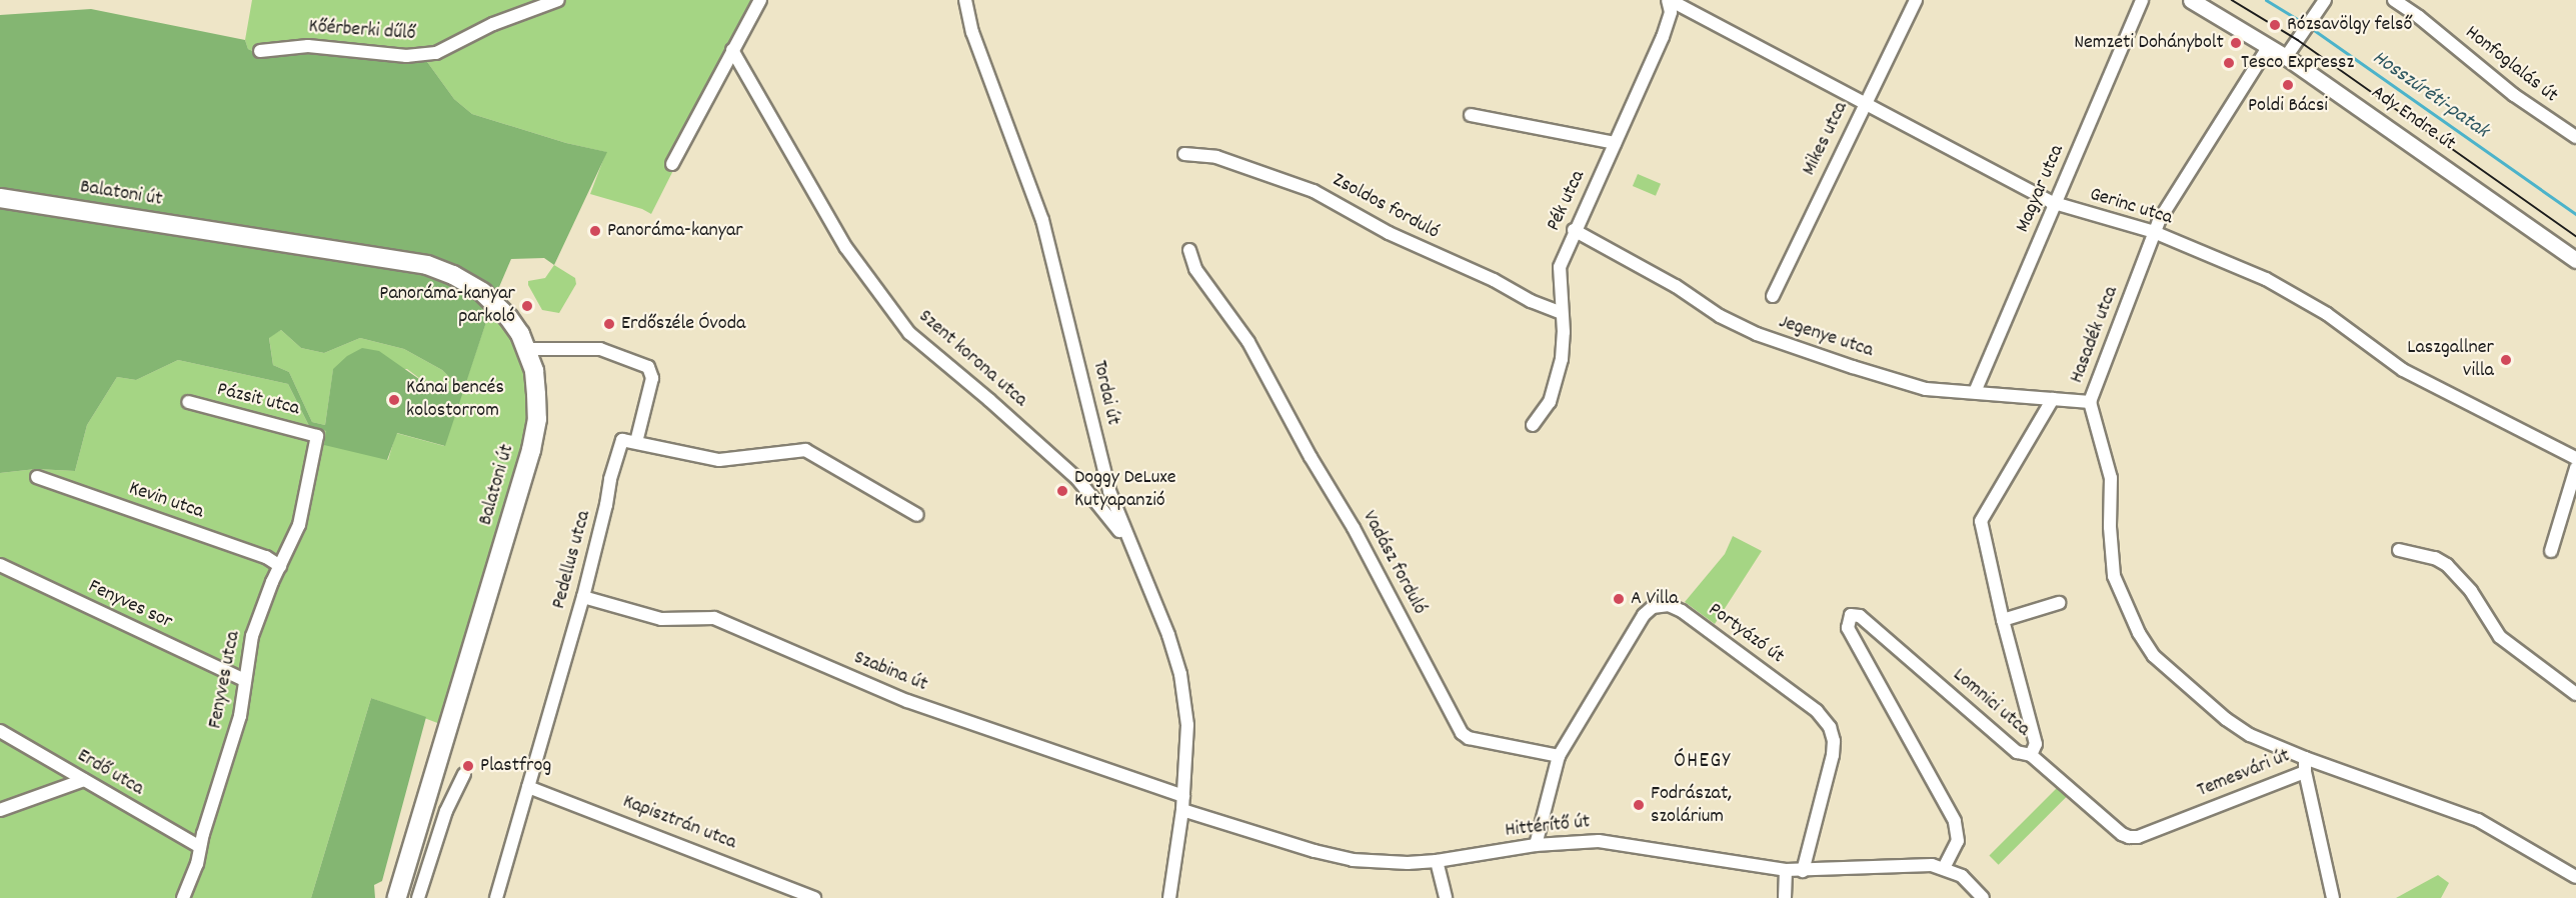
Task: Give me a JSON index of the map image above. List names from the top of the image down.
{
  "streets": {
    "main road": ["Balatoni út"],
    "street": [
      "Kőérberki dűlő",
      "Honfoglalás út",
      "Ady Endre út",
      "Mikes utca",
      "Magyar utca",
      "Pék utca",
      "Zsoldos forduló",
      "Gerinc utca",
      "Hasadék utca",
      "Jegenye utca",
      "Szent korona utca",
      "Tordai út",
      "Pázsit utca",
      "Kevin utca",
      "Pedellus utca",
      "Vadász forduló",
      "Fenyves sor",
      "Portyázó út",
      "Szabina út",
      "Fenyves utca",
      "Lomnici utca",
      "Erdő utca",
      "Temesvári út",
      "Kapisztrán utca",
      "Hittérítő út"
    ]
  },
  "crossings": [
    ["Ady Endre út", "Hasadék utca"],
    ["Mikes utca", "Gerinc utca"],
    ["Magyar utca", "Gerinc utca"],
    ["Magyar utca", "Jegenye utca"],
    ["Pék utca", "Zsoldos forduló"],
    ["Pék utca", "Gerinc utca"],
    ["Pék utca", "Jegenye utca"],
    ["Gerinc utca", "Hasadék utca"],
    ["Hasadék utca", "Jegenye utca"],
    ["Hasadék utca", "Temesvári út"],
    ["Jegenye utca", "Lomnici utca"],
    ["Szent korona utca", "Tordai út"],
    ["Tordai út", "Szabina út"],
    ["Tordai út", "Hittérítő út"],
    ["Pázsit utca", "Fenyves utca"],
    ["Kevin utca", "Fenyves utca"],
    ["Pedellus utca", "Szabina út"],
    ["Pedellus utca", "Kapisztrán utca"],
    ["Vadász forduló", "Portyázó út"],
    ["Fenyves sor", "Fenyves utca"],
    ["Portyázó út", "Hittérítő út"],
    ["Fenyves utca", "Erdő utca"],
    ["Lomnici utca", "Temesvári út"],
    ["Lomnici utca", "Hittérítő út"]
  ],
  "districts": ["ÓHEGY"],
  "water": ["Hosszúréti-patak"],
  "places": [
    "Rózsavölgy felső",
    "Nemzeti Dohánybolt",
    "Tesco Expressz",
    "Poldi Bácsi",
    "Panoráma-kanyar",
    "Panoráma-kanyar parkoló",
    "Erdőszéle Óvoda",
    "Laszgallner villa",
    "Kánai bencés kolostorrom",
    "Doggy DeLuxe Kutyapanzió",
    "A Villa",
    "Plastfrog",
    "Fodrászat, szolárium"
  ]
}
